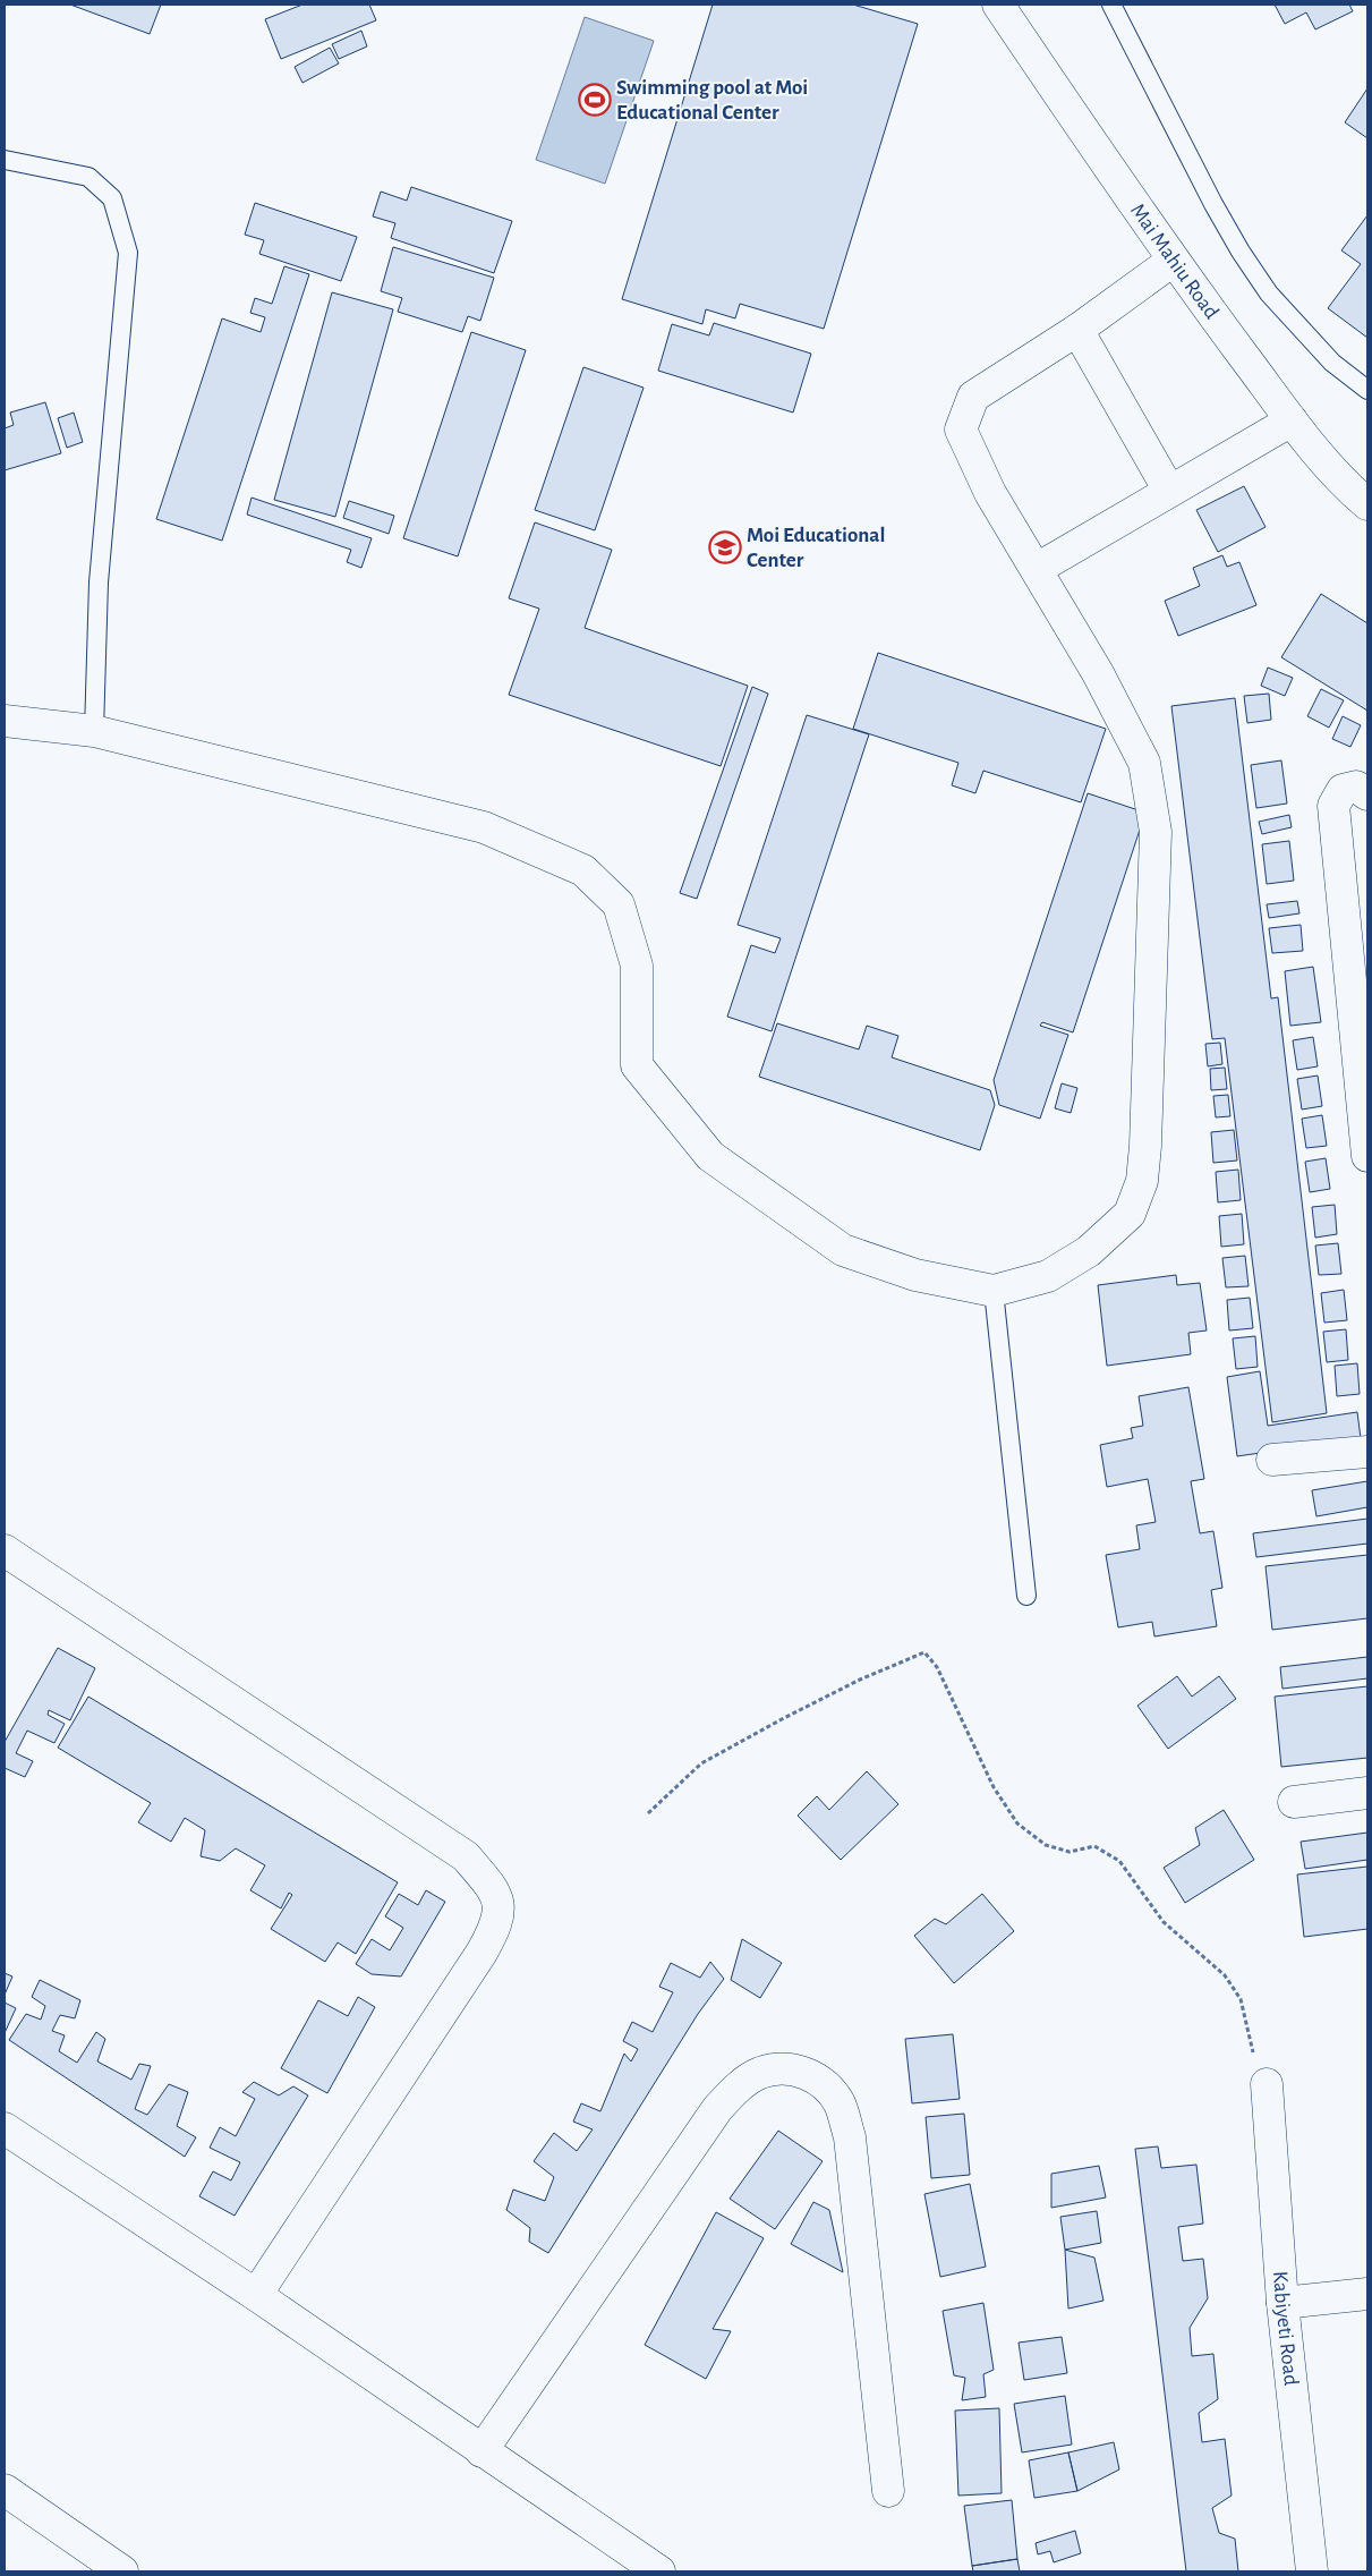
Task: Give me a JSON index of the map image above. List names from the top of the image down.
{
  "streets": {
    "street": ["Mai Mahiu Road", "Kabiyeti Road"]
  },
  "places": {
    "sports": ["Swimming pool at Moi Educational Center"],
    "school or university": ["Moi Educational Center"]
  }
}
